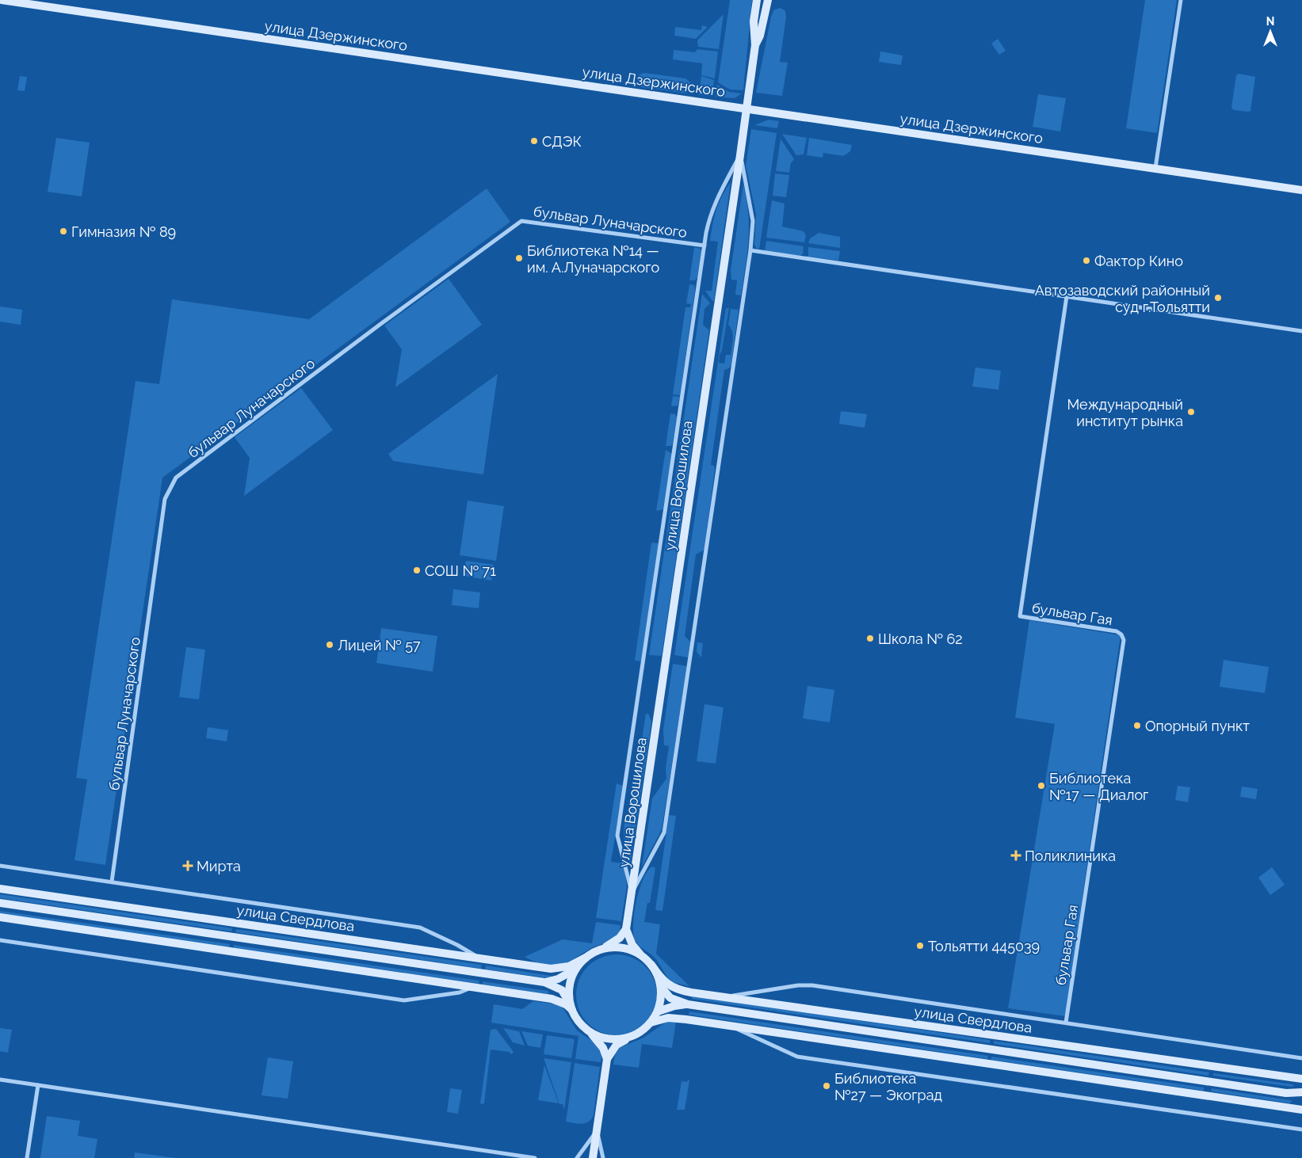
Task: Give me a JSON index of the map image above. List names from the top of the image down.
{
  "streets": {
    "main road": ["улица Дзержинского", "улица Ворошилова", "улица Свердлова"],
    "street": ["бульвар Луначарского", "бульвар Гая"]
  },
  "crossings": [
    ["улица Дзержинского", "улица Ворошилова"]
  ],
  "places": {
    "other": [
      "СДЭК",
      "Гимназия № 89",
      "Библиотека №14 — им. А.Луначарского",
      "Фактор Кино",
      "Автозаводский районный суд г.Тольятти",
      "Международный институт рынка",
      "СОШ № 71",
      "Школа № 62",
      "Лицей № 57",
      "Опорный пункт",
      "Библиотека №17 — Диалог",
      "Тольятти 445039",
      "Библиотека №27 — Экоград"
    ],
    "health": ["Поликлиника", "Мирта"]
  },
  "north": "top"
}
